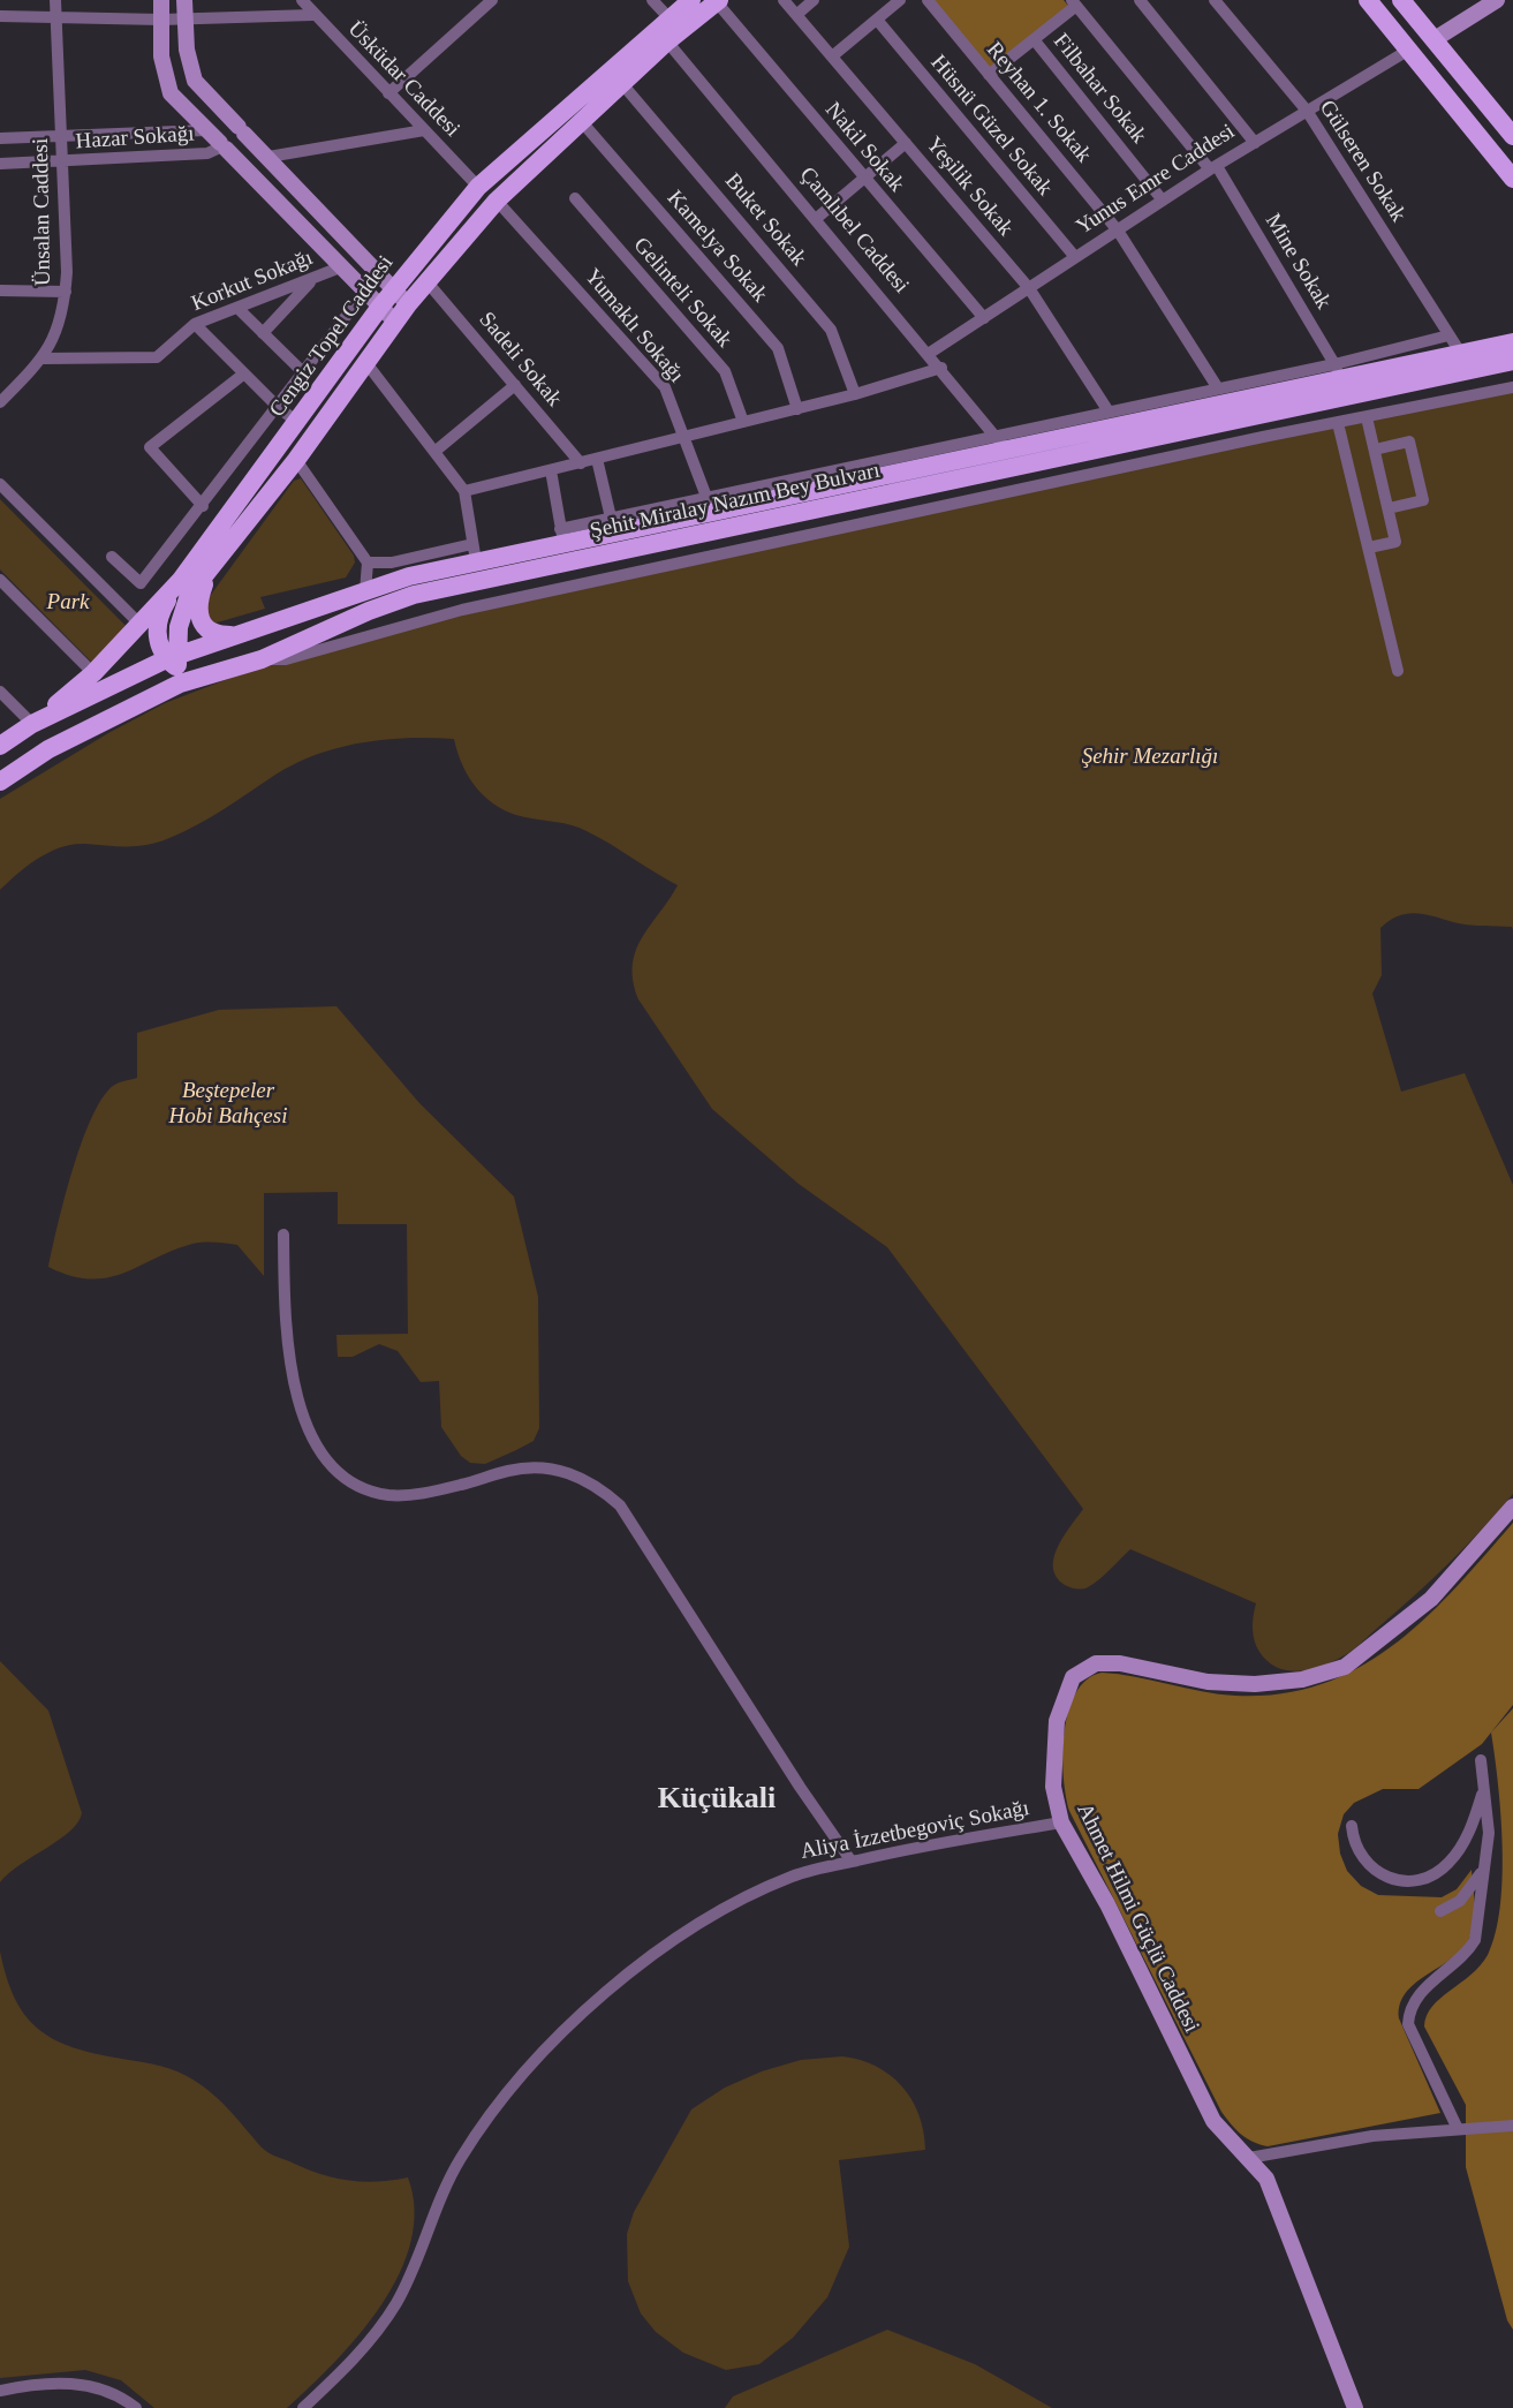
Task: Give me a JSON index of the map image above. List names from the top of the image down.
{
  "streets": {
    "main road": ["Cengiz Topel Caddesi", "Şehit Miralay Nazım Bey Bulvarı"],
    "street": [
      "Üsküdar Caddesi",
      "Filbahar Sokak",
      "Reyhan 1. Sokak",
      "Hüsnü Güzel Sokak",
      "Hazar Sokağı",
      "Nakil Sokak",
      "Gülseren Sokak",
      "Yunus Emre Caddesi",
      "Yeşilik Sokak",
      "Ünsalan Caddesi",
      "Buket Sokak",
      "Çamlıbel Caddesi",
      "Kamelya Sokak",
      "Mine Sokak",
      "Korkut Sokağı",
      "Gelinteli Sokak",
      "Yumaklı Sokağı",
      "Sadeli Sokak",
      "Aliya İzzetbegoviç Sokağı",
      "Ahmet Hilmi Güçlü Caddesi"
    ]
  },
  "crossings": [
    ["Üsküdar Caddesi", "Cengiz Topel Caddesi"],
    ["Filbahar Sokak", "Yunus Emre Caddesi"],
    ["Reyhan 1. Sokak", "Yunus Emre Caddesi"],
    ["Hüsnü Güzel Sokak", "Yunus Emre Caddesi"],
    ["Hazar Sokağı", "Ünsalan Caddesi"],
    ["Nakil Sokak", "Yunus Emre Caddesi"],
    ["Nakil Sokak", "Cengiz Topel Caddesi"],
    ["Gülseren Sokak", "Yunus Emre Caddesi"],
    ["Gülseren Sokak", "Şehit Miralay Nazım Bey Bulvarı"],
    ["Yunus Emre Caddesi", "Yeşilik Sokak"],
    ["Yunus Emre Caddesi", "Çamlıbel Caddesi"],
    ["Yunus Emre Caddesi", "Mine Sokak"],
    ["Ünsalan Caddesi", "Korkut Sokağı"],
    ["Buket Sokak", "Cengiz Topel Caddesi"],
    ["Çamlıbel Caddesi", "Cengiz Topel Caddesi"],
    ["Çamlıbel Caddesi", "Şehit Miralay Nazım Bey Bulvarı"],
    ["Kamelya Sokak", "Cengiz Topel Caddesi"],
    ["Mine Sokak", "Şehit Miralay Nazım Bey Bulvarı"],
    ["Yumaklı Sokağı", "Cengiz Topel Caddesi"],
    ["Cengiz Topel Caddesi", "Sadeli Sokak"],
    ["Cengiz Topel Caddesi", "Şehit Miralay Nazım Bey Bulvarı"],
    ["Aliya İzzetbegoviç Sokağı", "Ahmet Hilmi Güçlü Caddesi"]
  ],
  "districts": ["Küçükali"],
  "parks": ["Park", "Şehir Mezarlığı", "Beştepeler Hobi Bahçesi"]
}
